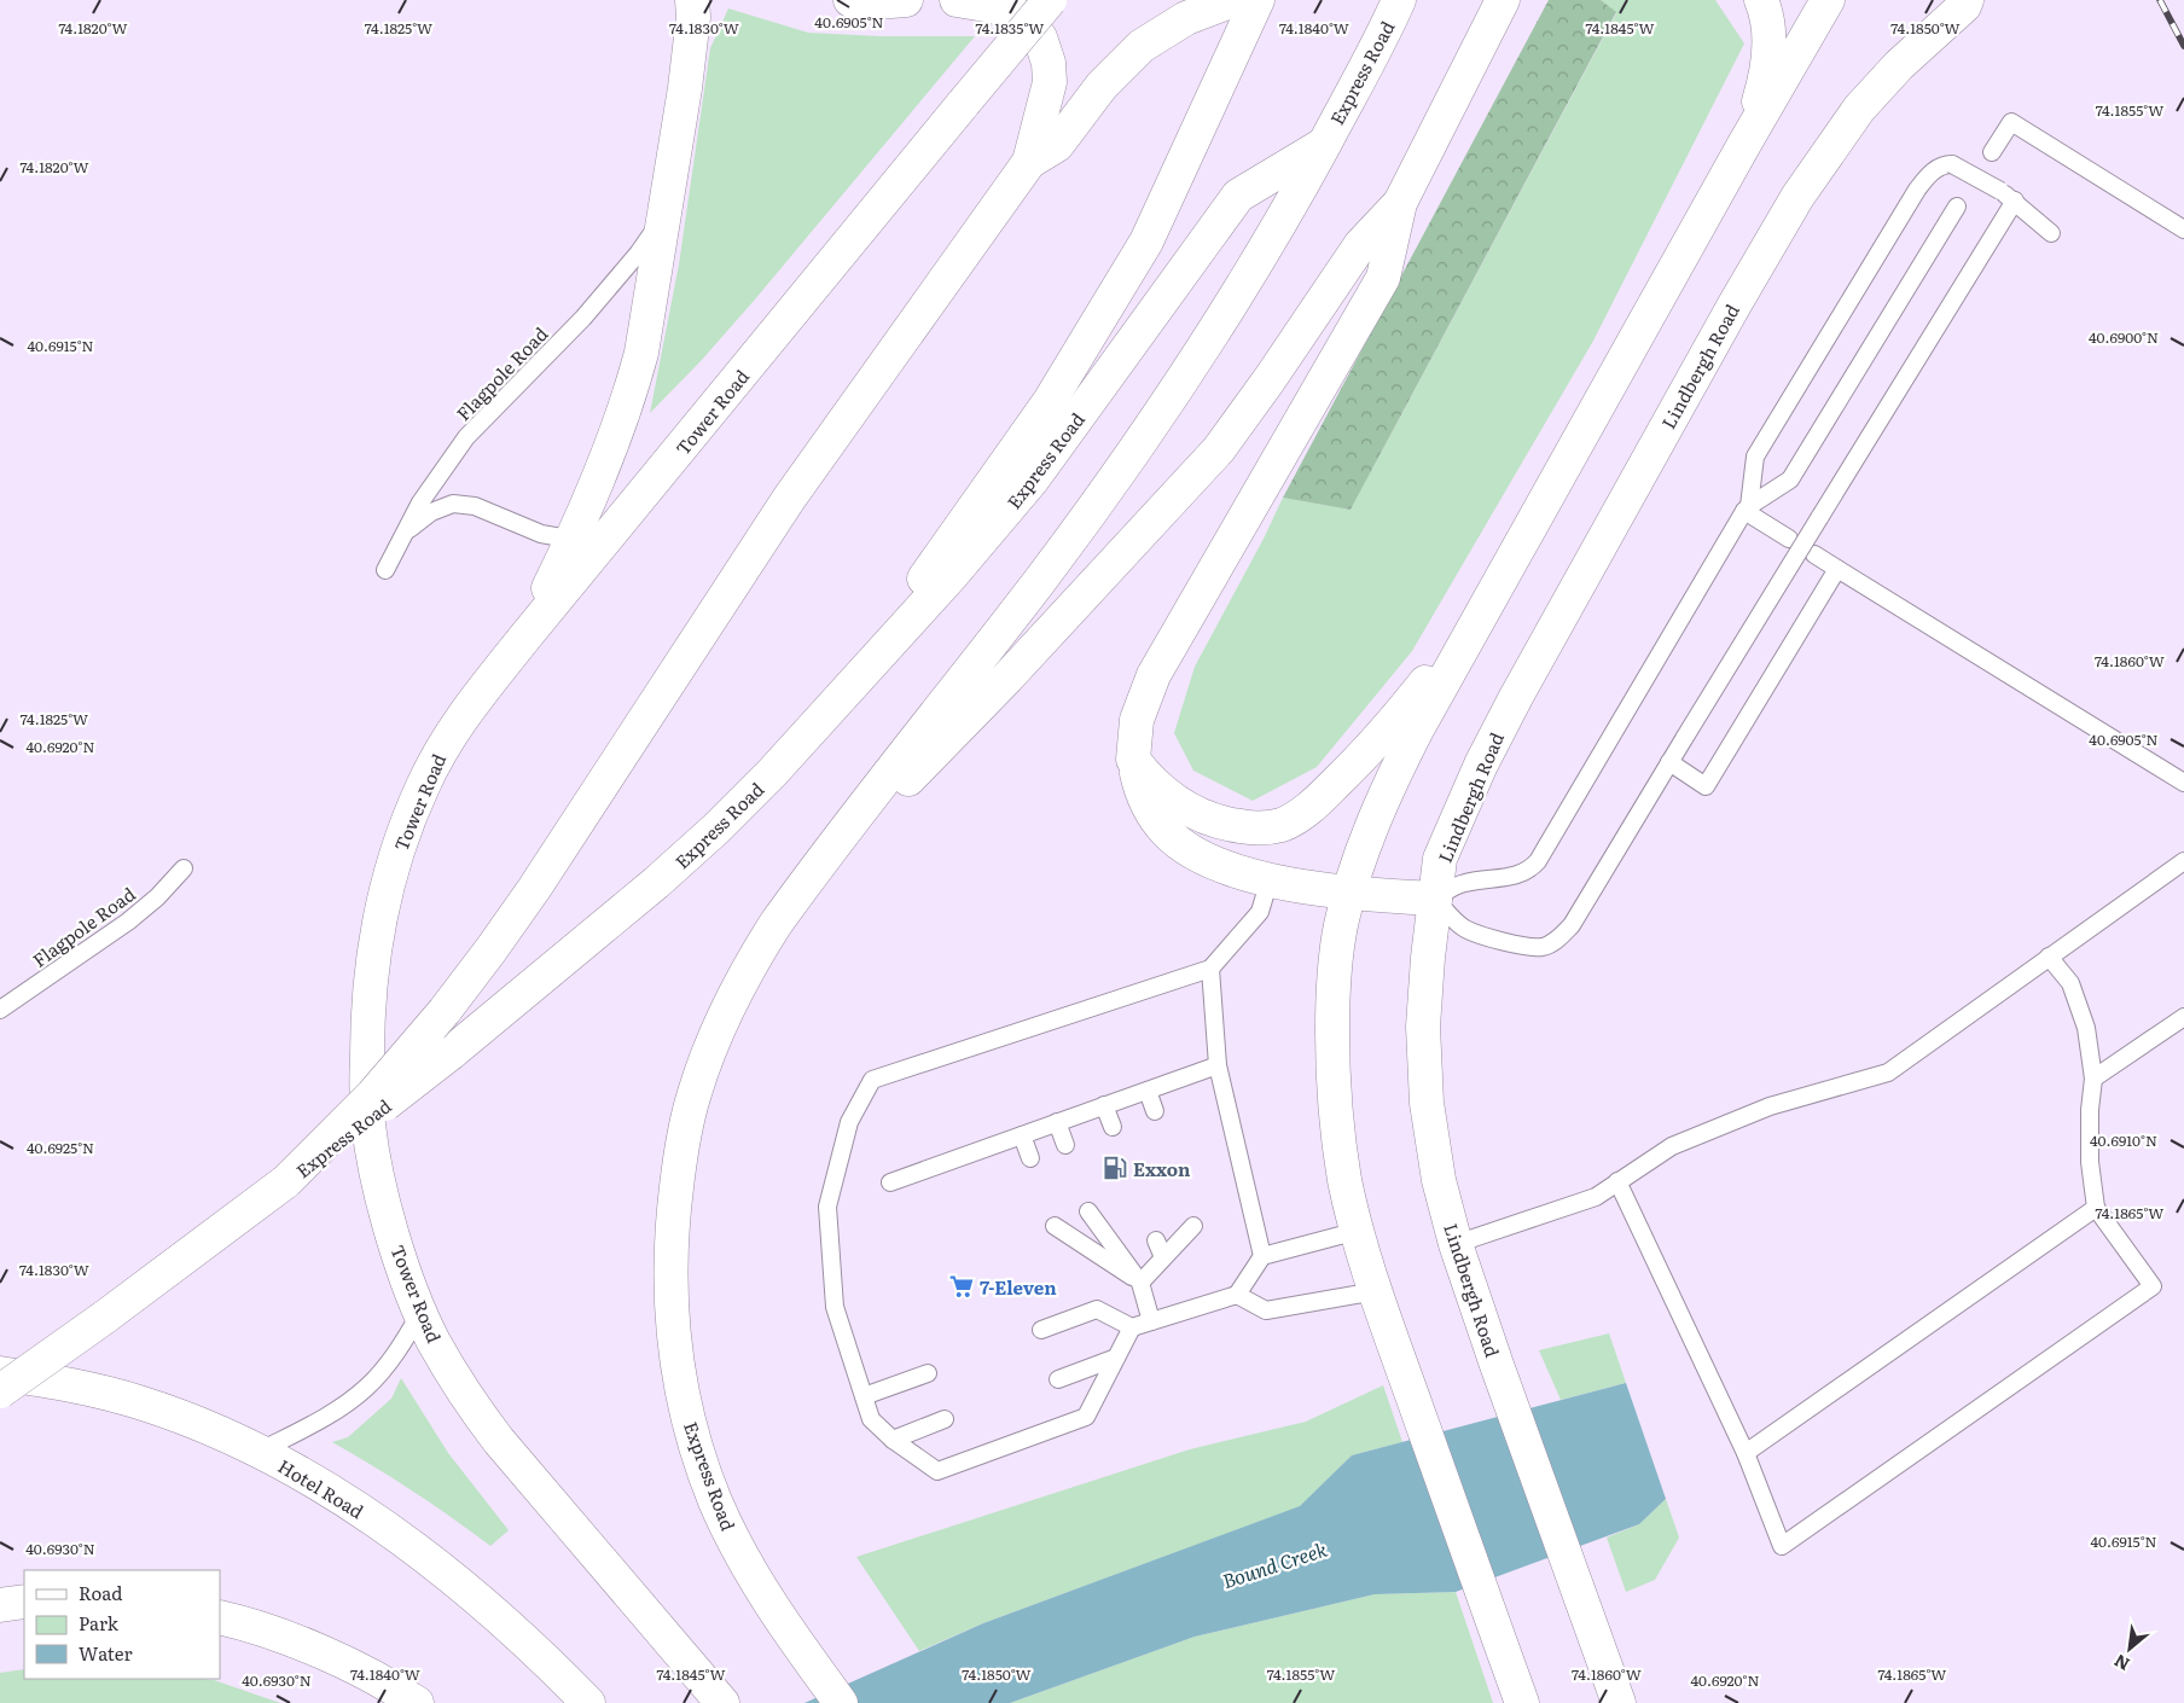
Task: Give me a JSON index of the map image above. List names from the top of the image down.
{
  "streets": {
    "street": [
      "Express Road",
      "Lindbergh Road",
      "Tower Road",
      "Hotel Road"
    ],
    "lane": ["Flagpole Road"]
  },
  "water": ["Bound Creek"],
  "places": {
    "fuel station": ["Exxon"],
    "supermarket": ["7-Eleven"]
  },
  "legend": ["Road", "Park", "Water"],
  "north": "bottom left",
  "coordinates": [
    "40.6905°N",
    "74.1820°W",
    "74.1825°W",
    "74.1830°W",
    "74.1835°W",
    "74.1840°W",
    "74.1845°W",
    "74.1850°W",
    "74.1855°W",
    "40.6900°N",
    "40.6915°N",
    "74.1860°W",
    "40.6920°N",
    "40.6910°N",
    "40.6925°N",
    "74.1865°W",
    "40.6930°N"
  ]
}
